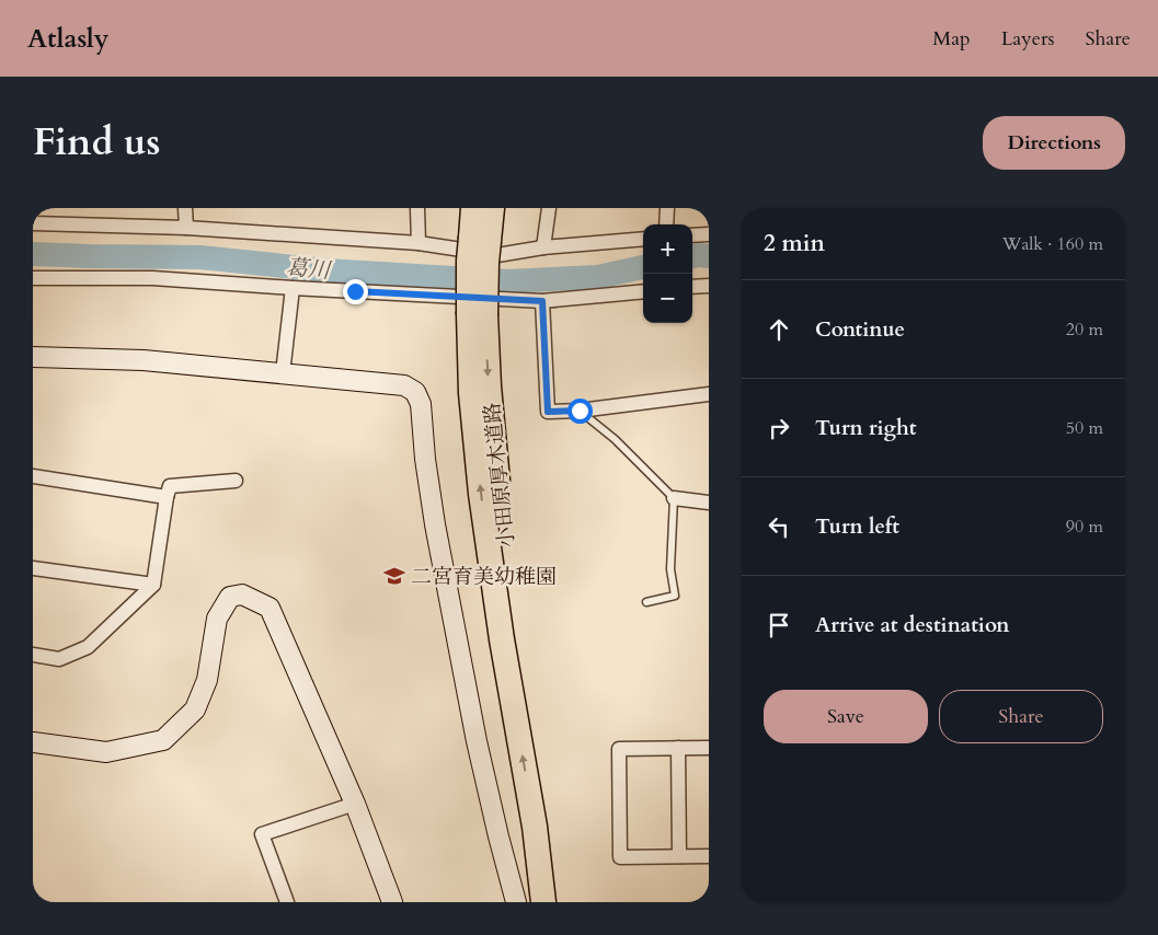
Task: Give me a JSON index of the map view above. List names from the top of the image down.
{
  "streets": {
    "highway": ["小田原厚木道路"]
  },
  "water": ["葛川"],
  "places": {
    "school or university": ["二宮育美幼稚園"]
  },
  "page": {
    "header": "Atlasly",
    "nav": ["Map", "Layers", "Share"],
    "title": "Find us",
    "buttons": [
      "Directions",
      ["Save", "Share"]
    ],
    "heading": ["2 min", "Walk · 160 m"],
    "map_buttons": ["+", "−"],
    "list": [
      ["Continue", "20 m"],
      ["Turn right", "50 m"],
      ["Turn left", "90 m"],
      "Arrive at destination"
    ]
  }
}
